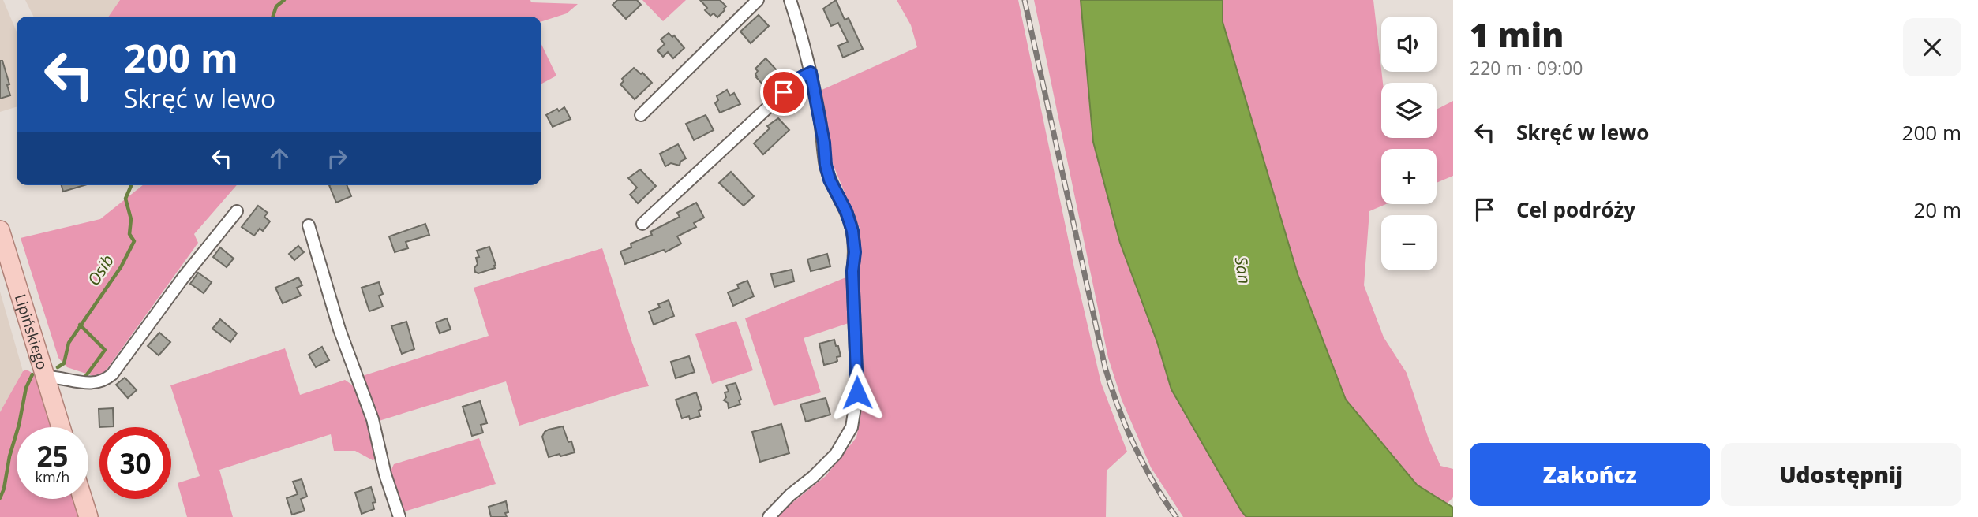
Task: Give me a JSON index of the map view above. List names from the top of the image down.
{
  "streets": {
    "main road": ["Lipińskiego"]
  },
  "water": ["Osib", "San"],
  "page": {
    "heading": ["1 min", "220 m · 09:00"],
    "map_buttons": ["+", "−"],
    "turn": ["200 m", "Skręć w lewo"],
    "list": [
      {
        "name": "Skręć w lewo",
        "value": "200 m"
      },
      {
        "name": "Cel podróży",
        "value": "20 m"
      }
    ],
    "speed": "25 km/h",
    "limit": "30",
    "buttons": ["Zakończ", "Udostępnij"]
  }
}
